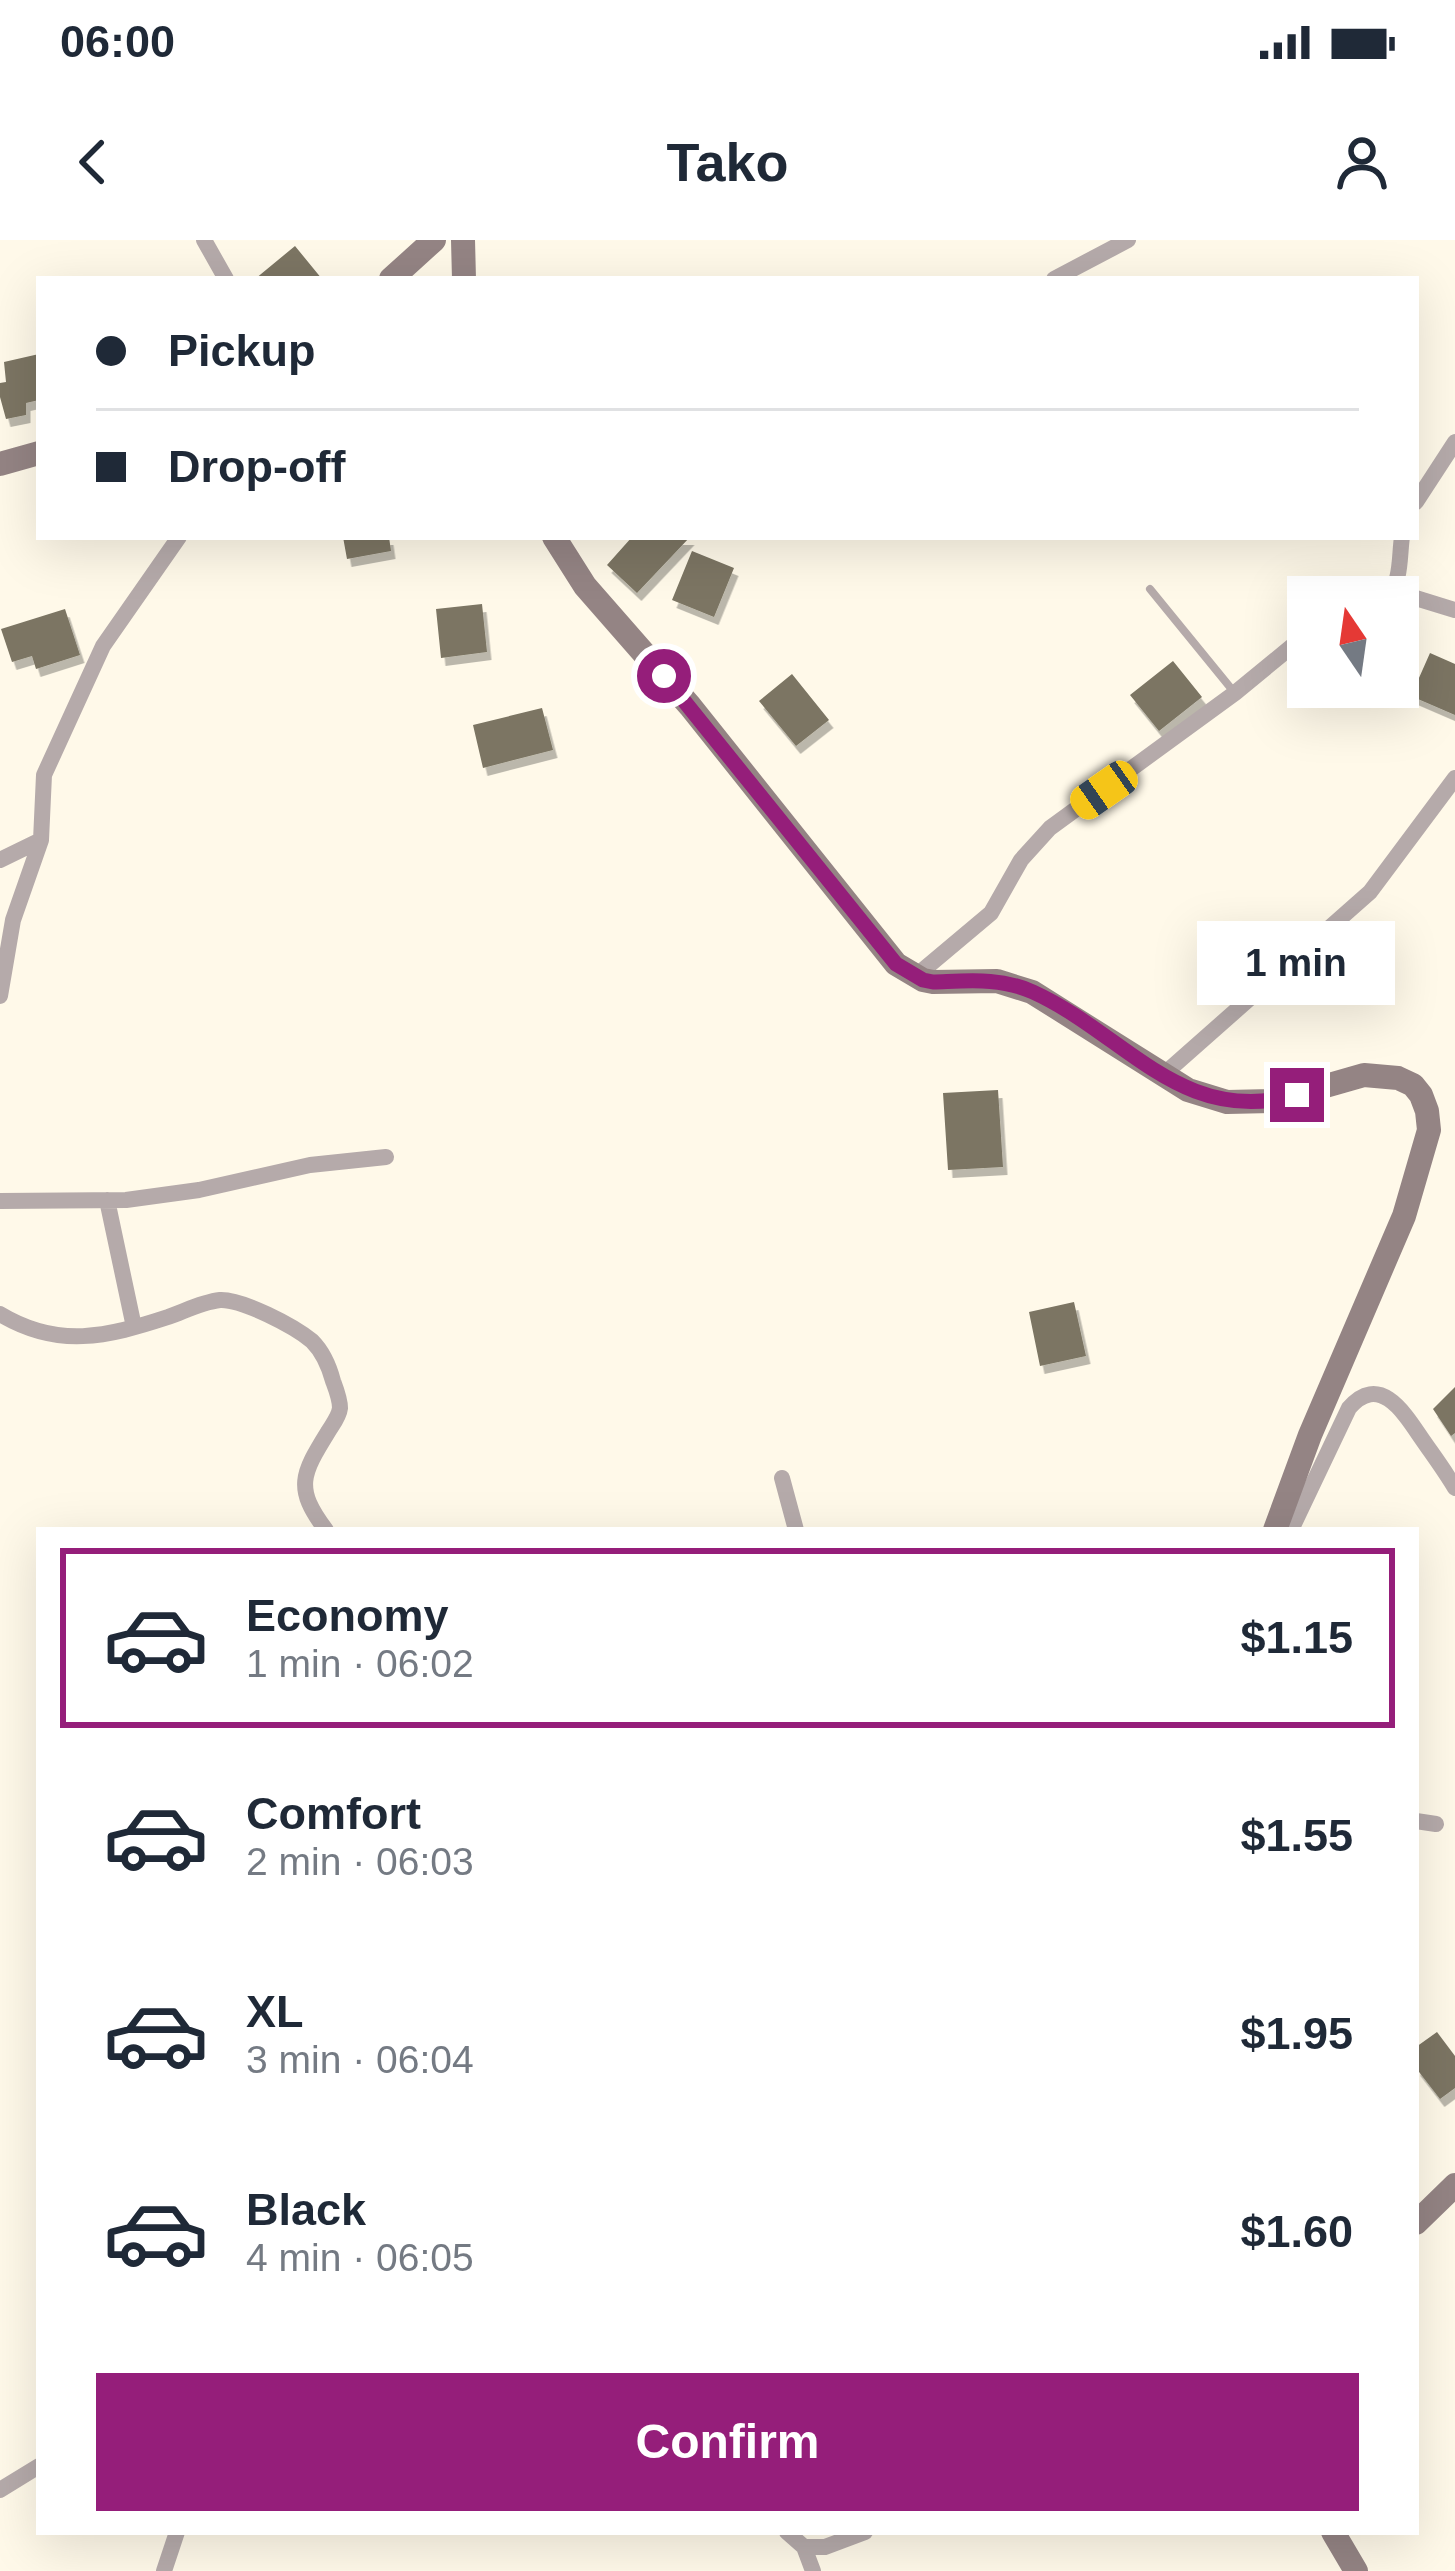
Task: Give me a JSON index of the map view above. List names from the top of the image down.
{
  "north": "top",
  "page": {
    "status": "06:00",
    "header": "Tako",
    "banner": ["Pickup", "Drop-off"],
    "bubble": "1 min",
    "list": [
      {
        "name": "Economy",
        "note": "1 min · 06:02",
        "value": "$1.15"
      },
      {
        "name": "Comfort",
        "note": "2 min · 06:03",
        "value": "$1.55"
      },
      {
        "name": "XL",
        "note": "3 min · 06:04",
        "value": "$1.95"
      },
      {
        "name": "Black",
        "note": "4 min · 06:05",
        "value": "$1.60"
      }
    ],
    "buttons": "Confirm"
  }
}
